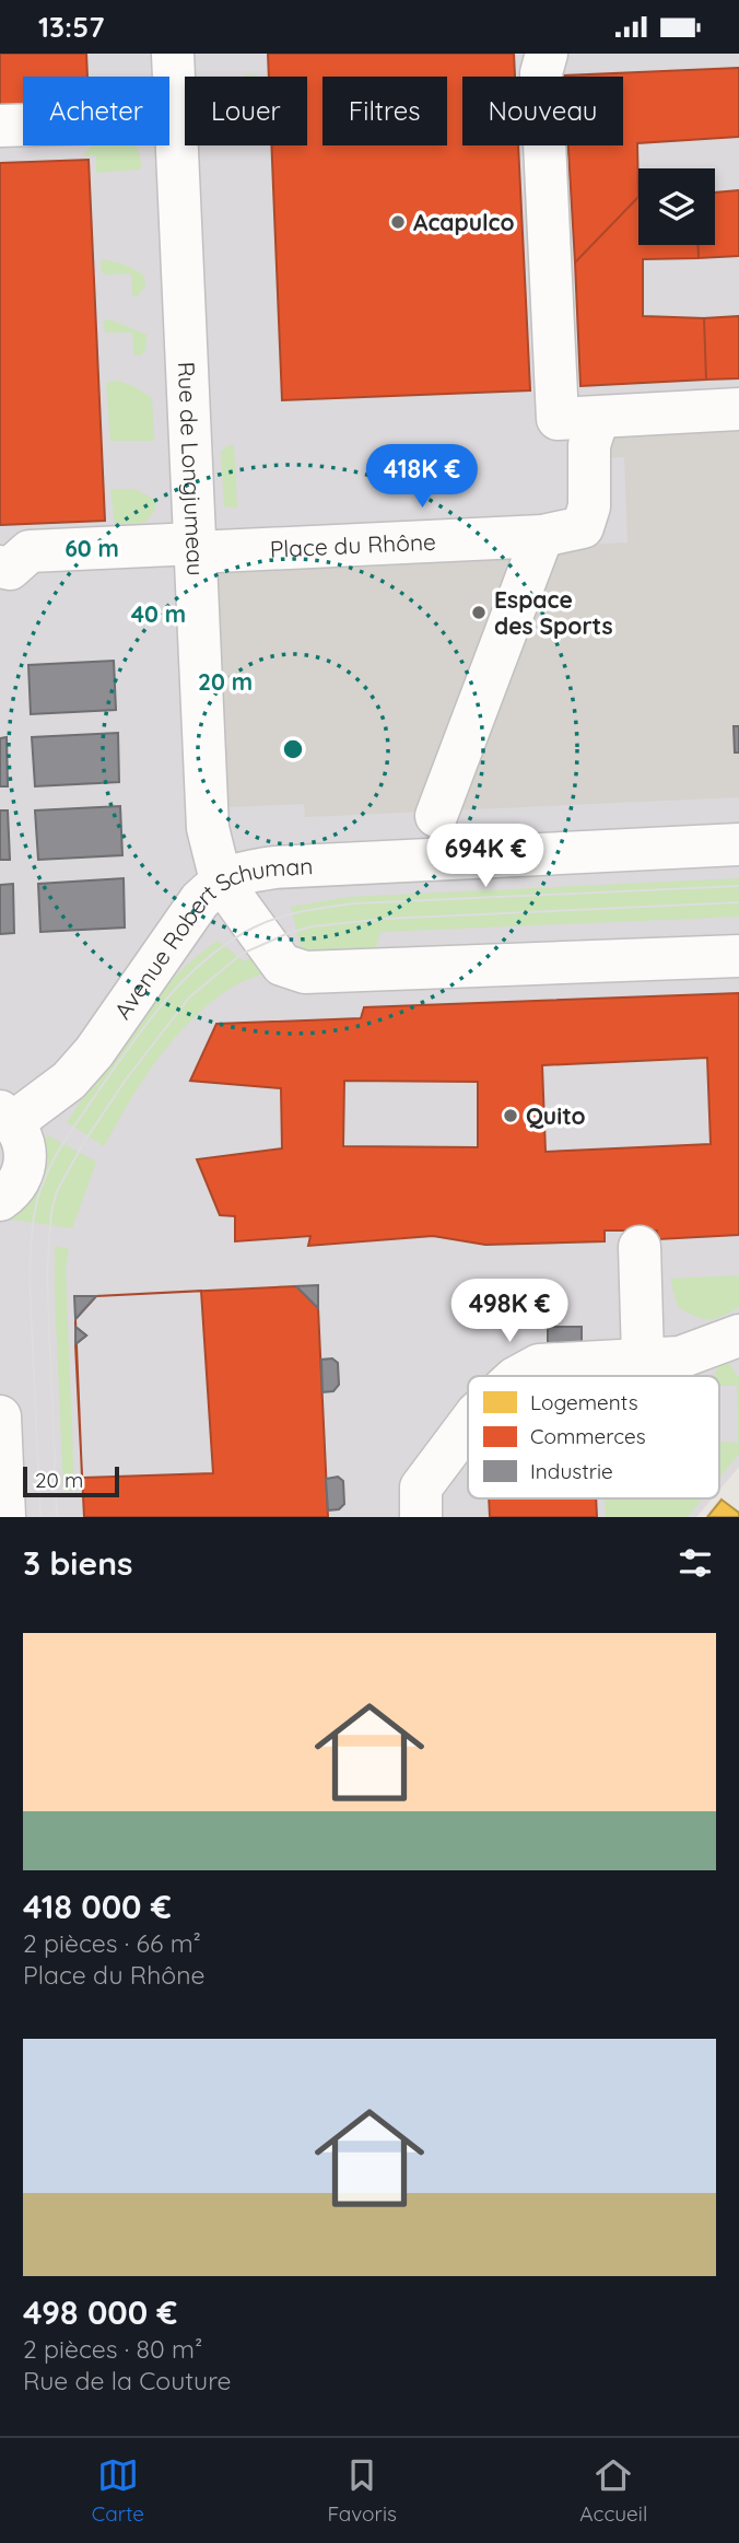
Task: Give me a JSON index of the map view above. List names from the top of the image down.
{
  "streets": {
    "street": ["Rue de Longjumeau", "Place du Rhône", "Avenue Robert Schuman"]
  },
  "crossings": [
    ["Rue de Longjumeau", "Place du Rhône"],
    ["Rue de Longjumeau", "Avenue Robert Schuman"]
  ],
  "places": ["Acapulco", "Espace des Sports", "Quito"],
  "legend": ["Logements", "Commerces", "Industrie"],
  "scale_bar": "20 m",
  "page": {
    "status": "13:57",
    "chip": [
      "Acheter",
      "Louer",
      "Filtres",
      "Nouveau"
    ],
    "price": ["418K €", "694K €", "498K €"],
    "scale": "20 m",
    "heading": "3 biens",
    "list": [
      {
        "name": "418 000 €",
        "note": "2 pièces · 66 m² · Place du Rhône"
      },
      {
        "name": "498 000 €",
        "note": "2 pièces · 80 m² · Rue de la Couture"
      }
    ],
    "tabs": ["Carte", "Favoris", "Accueil"]
  },
  "rings": ["60 m", "40 m", "20 m"]
}
